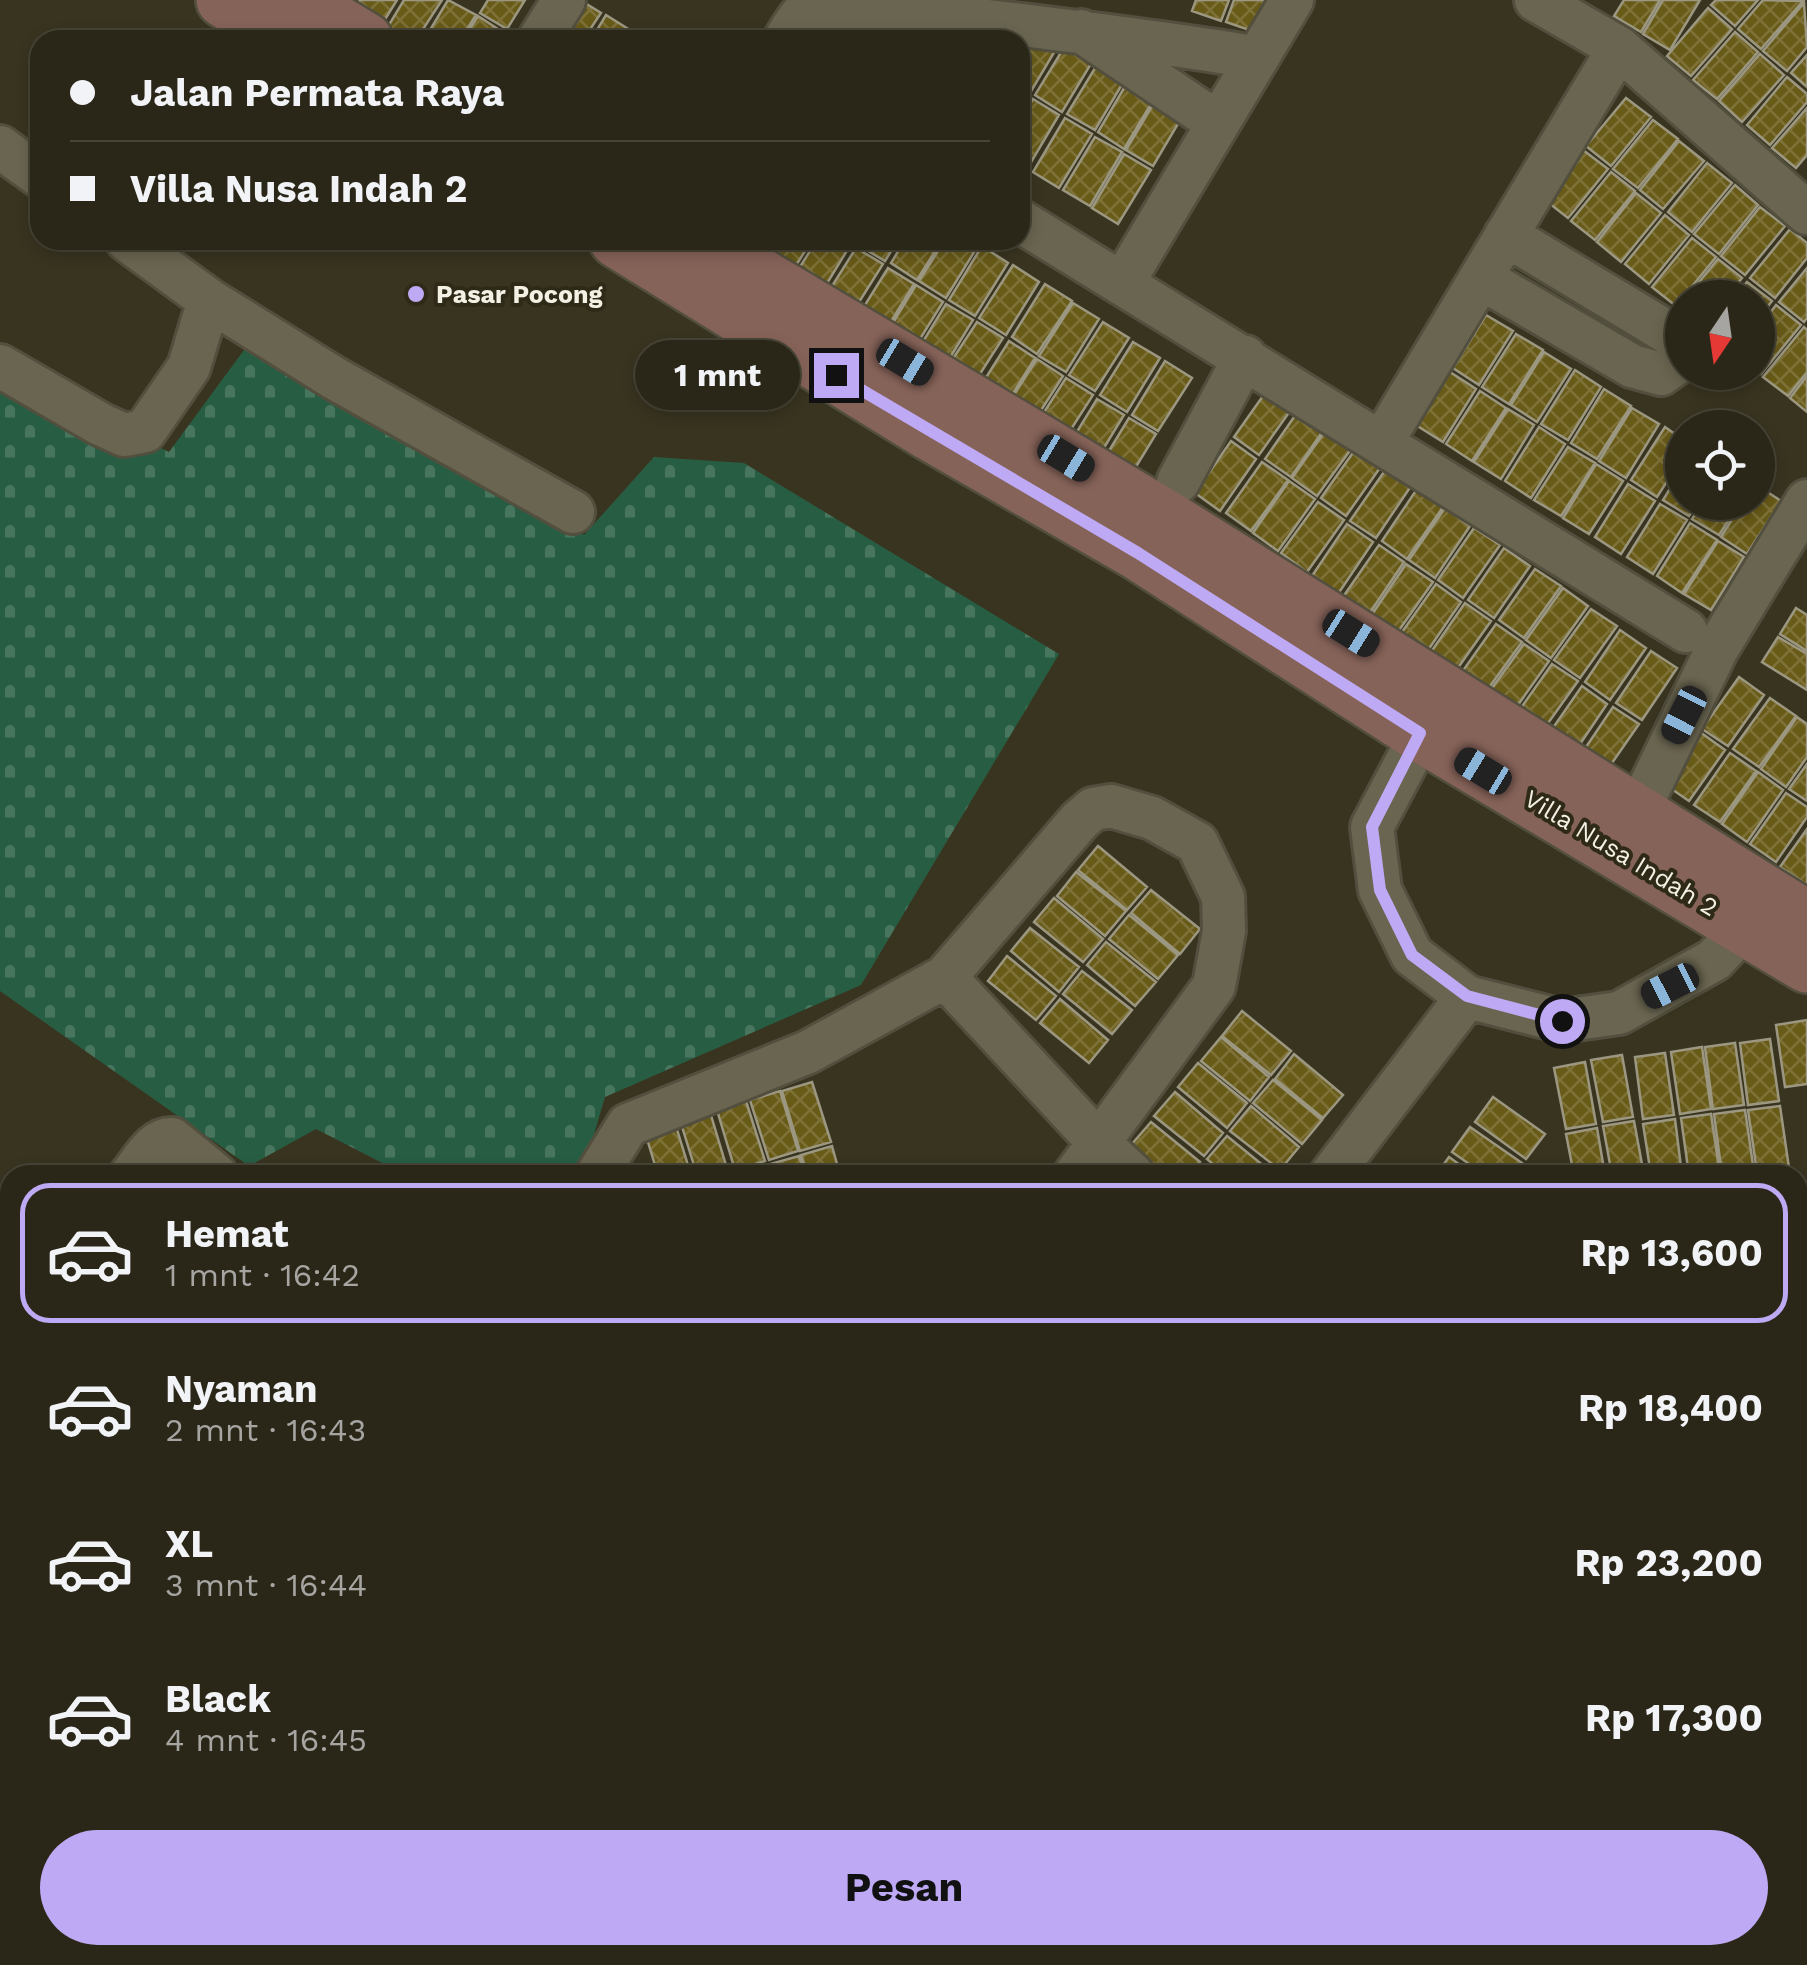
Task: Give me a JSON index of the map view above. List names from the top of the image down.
{
  "streets": {
    "main road": ["Villa Nusa Indah 2"]
  },
  "places": ["Pasar Pocong"],
  "north": "bottom",
  "page": {
    "banner": ["Jalan Permata Raya", "Villa Nusa Indah 2"],
    "bubble": "1 mnt",
    "list": [
      {
        "name": "Hemat",
        "note": "1 mnt · 16:42",
        "value": "Rp 13,600"
      },
      {
        "name": "Nyaman",
        "note": "2 mnt · 16:43",
        "value": "Rp 18,400"
      },
      {
        "name": "XL",
        "note": "3 mnt · 16:44",
        "value": "Rp 23,200"
      },
      {
        "name": "Black",
        "note": "4 mnt · 16:45",
        "value": "Rp 17,300"
      }
    ],
    "buttons": "Pesan"
  }
}
